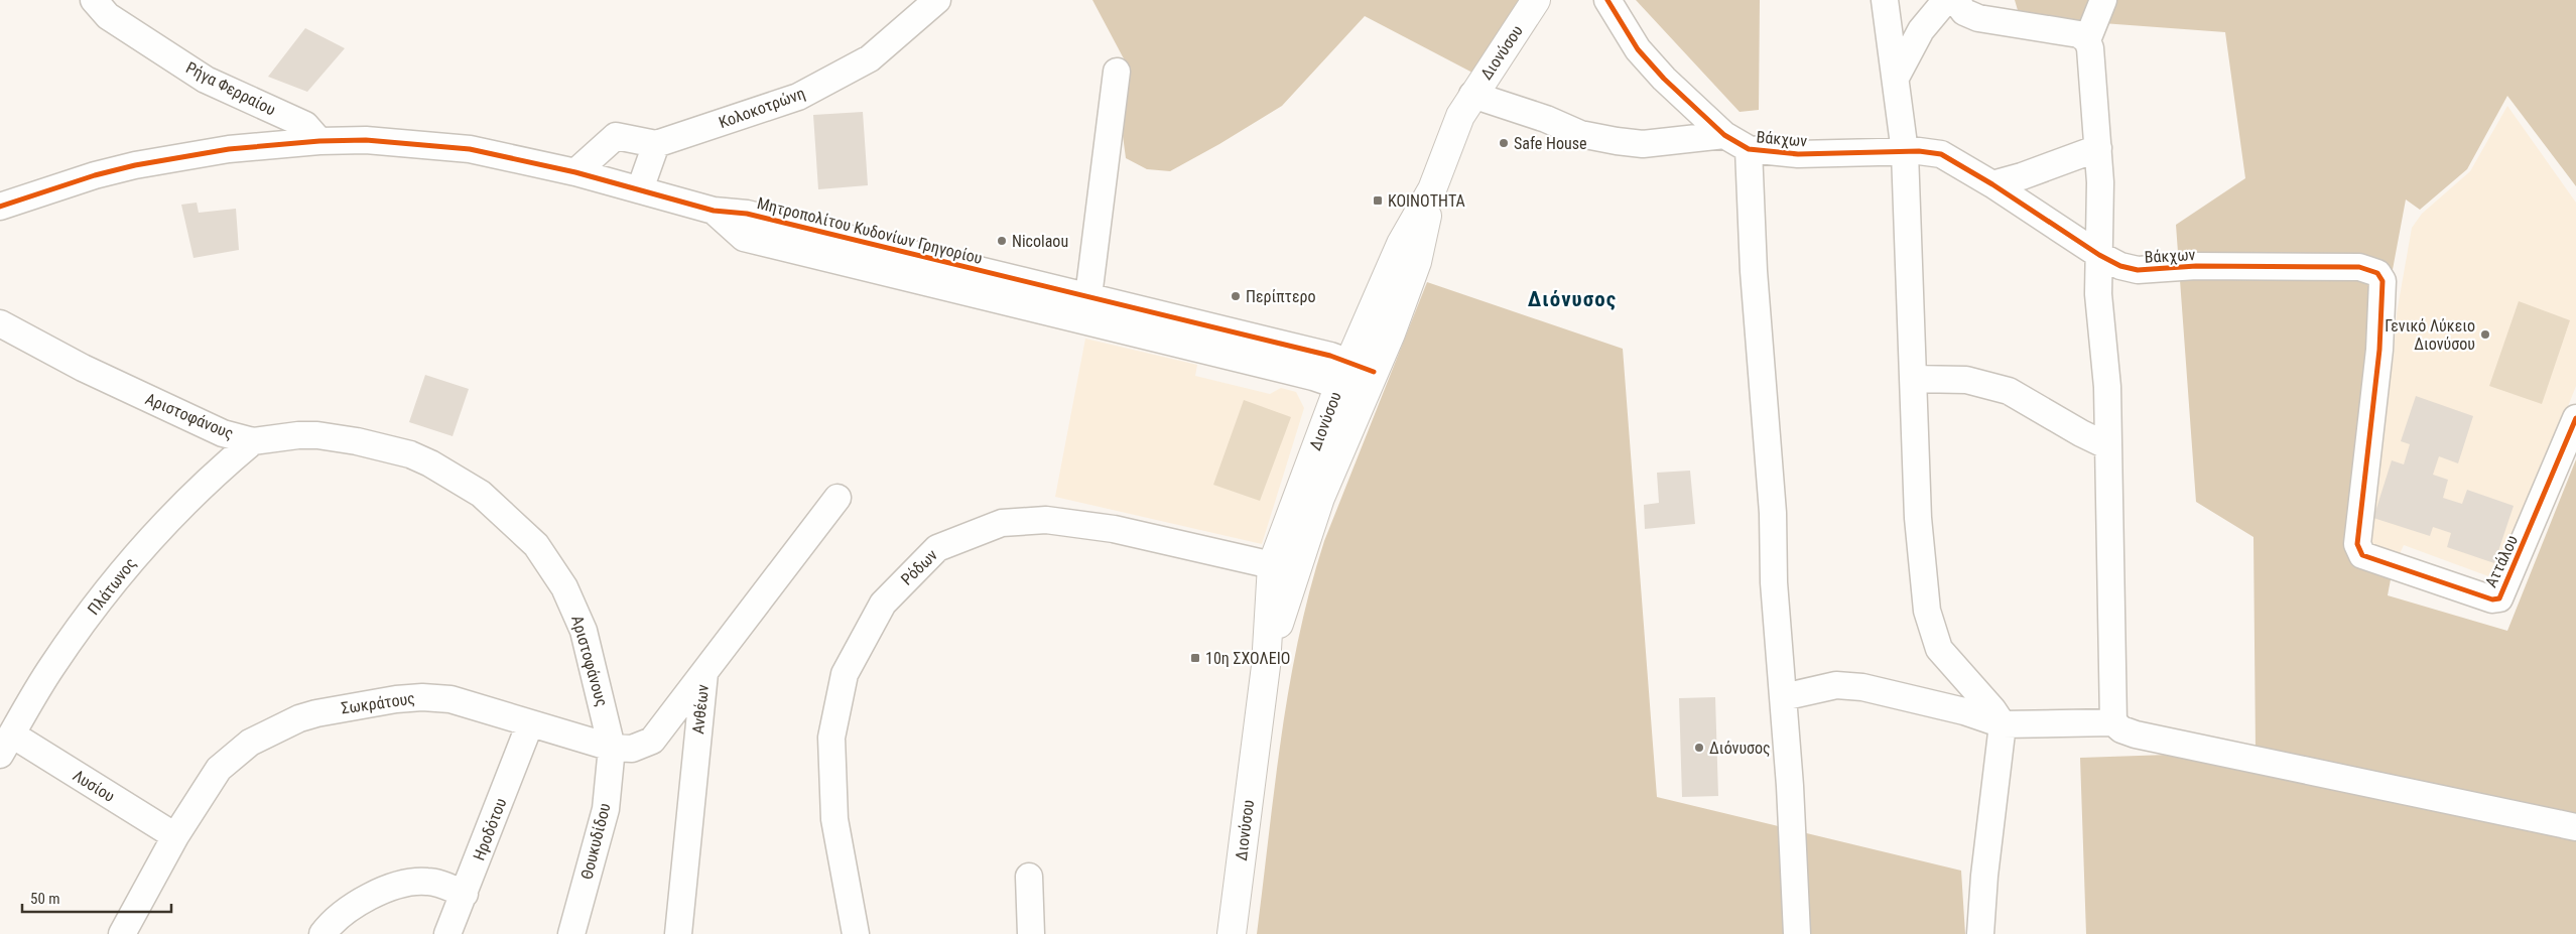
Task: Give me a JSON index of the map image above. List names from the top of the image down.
{
  "streets": {
    "main road": ["Διονύσου"],
    "street": [
      "Ρήγα Φερραίου",
      "Κολοκοτρώνη",
      "Βάκχων",
      "Αριστοφάνους",
      "Αττάλου",
      "Ρόδων",
      "Πλάτωνος",
      "Σωκράτους",
      "Ανθέων",
      "Λυσίου",
      "Ηροδότου",
      "Θουκυδίδου"
    ],
    "cycle path": ["Μητροπολίτου Κυδονίων Γρηγορίου"]
  },
  "crossings": [
    ["Διονύσου", "Ρόδων"],
    ["Βάκχων", "Αττάλου"],
    ["Αριστοφάνους", "Πλάτωνος"],
    ["Αριστοφάνους", "Σωκράτους"],
    ["Αριστοφάνους", "Θουκυδίδου"],
    ["Πλάτωνος", "Λυσίου"],
    ["Σωκράτους", "Ανθέων"],
    ["Σωκράτους", "Λυσίου"],
    ["Σωκράτους", "Ηροδότου"],
    ["Σωκράτους", "Θουκυδίδου"]
  ],
  "districts": ["Διόνυσος"],
  "places": {
    "other": [
      "Safe House",
      "Nicolaou",
      "Περίπτερο",
      "Γενικό Λύκειο Διονύσου",
      "Διόνυσος"
    ],
    "transit": ["ΚΟΙΝΟΤΗΤΑ", "10η ΣΧΟΛΕΙΟ"]
  },
  "scale_bar": "50 m"
}
